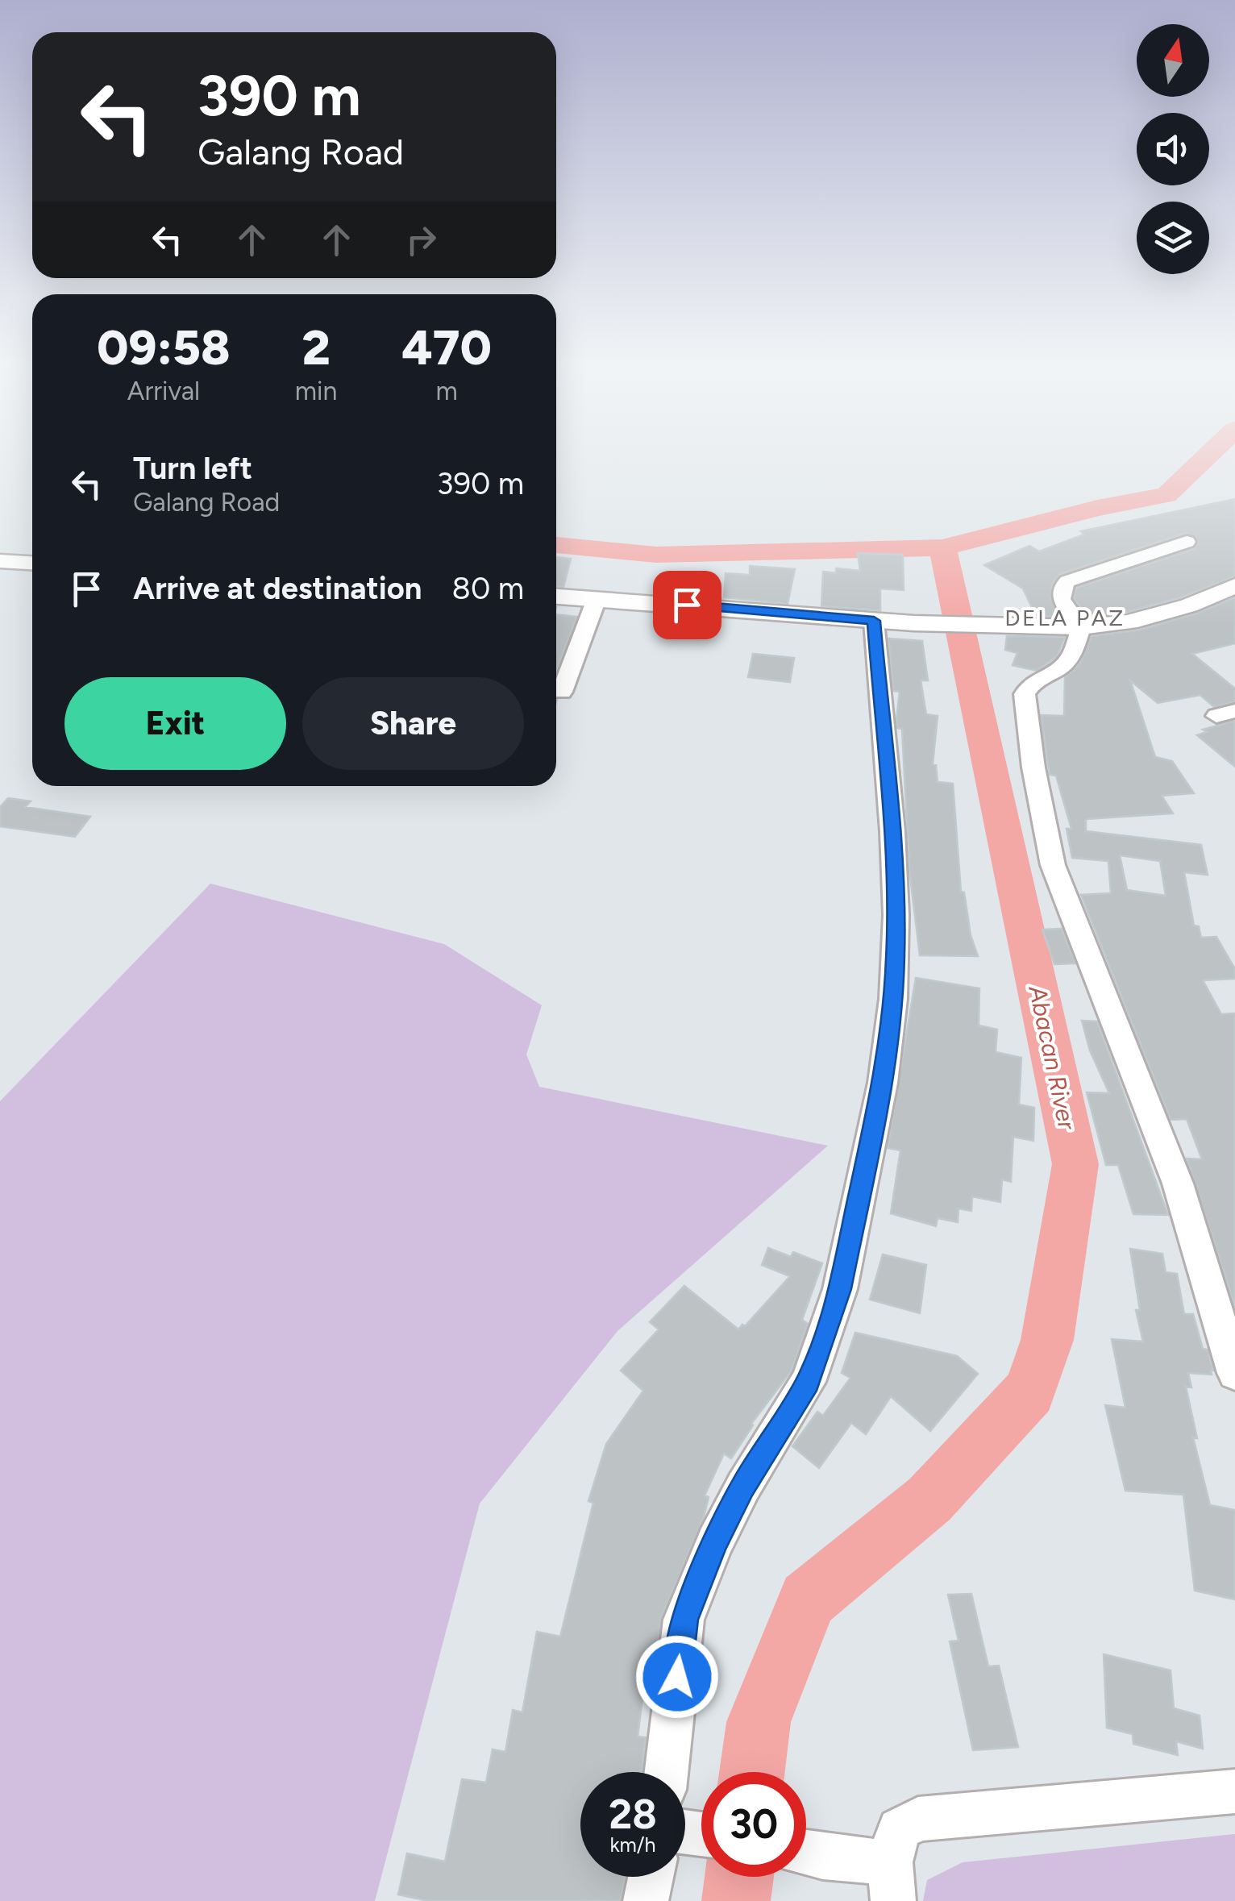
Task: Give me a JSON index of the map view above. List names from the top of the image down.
{
  "districts": ["DELA PAZ"],
  "water": ["Abacan River"],
  "north": "top",
  "page": {
    "turn": ["390 m", "Galang Road"],
    "eta": [
      "09:58",
      "Arrival",
      "2",
      "min",
      "470",
      "m"
    ],
    "list": [
      {
        "name": "Turn left",
        "note": "Galang Road",
        "value": "390 m"
      },
      {
        "name": "Arrive at destination",
        "value": "80 m"
      }
    ],
    "buttons": ["Exit", "Share"],
    "speed": "28 km/h",
    "limit": "30"
  }
}
